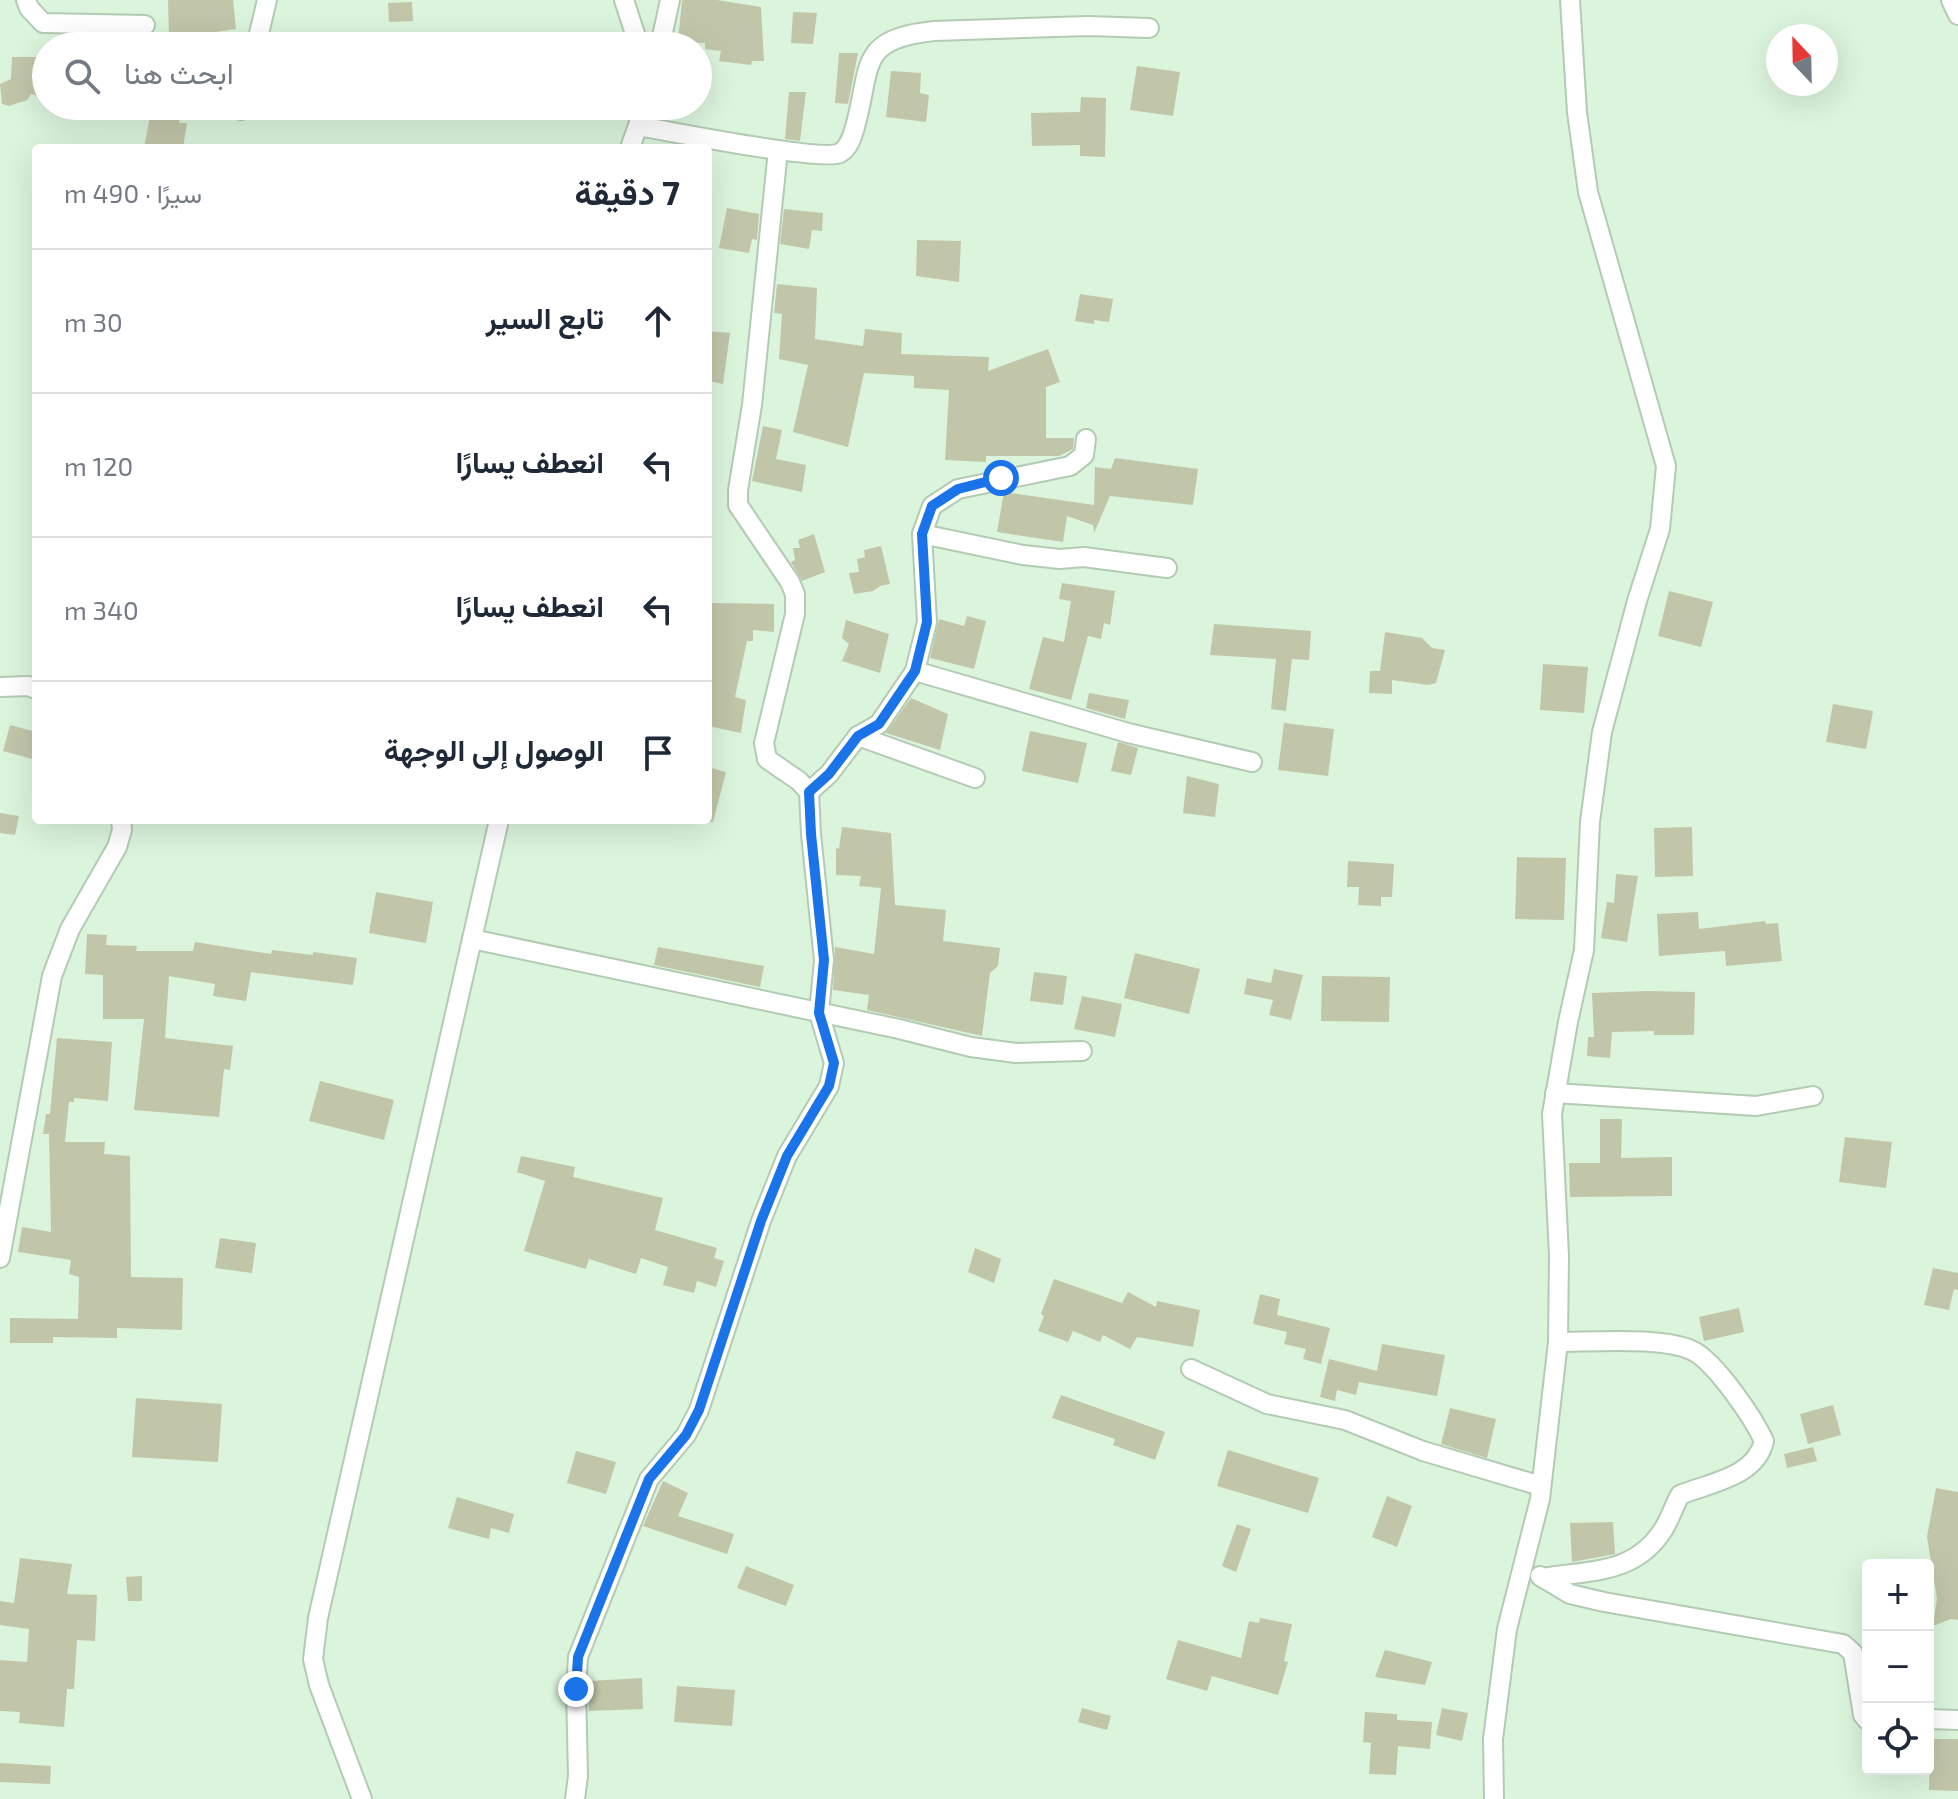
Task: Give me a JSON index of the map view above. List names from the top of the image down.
{
  "north": "top",
  "page": {
    "search": "ابحث هنا",
    "heading": ["7 دقيقة", "سيرًا · 490 m"],
    "list": [
      ["تابع السير", "30 m"],
      ["انعطف يسارًا", "120 m"],
      ["انعطف يسارًا", "340 m"],
      "الوصول إلى الوجهة"
    ],
    "map_buttons": ["+", "−"]
  }
}
